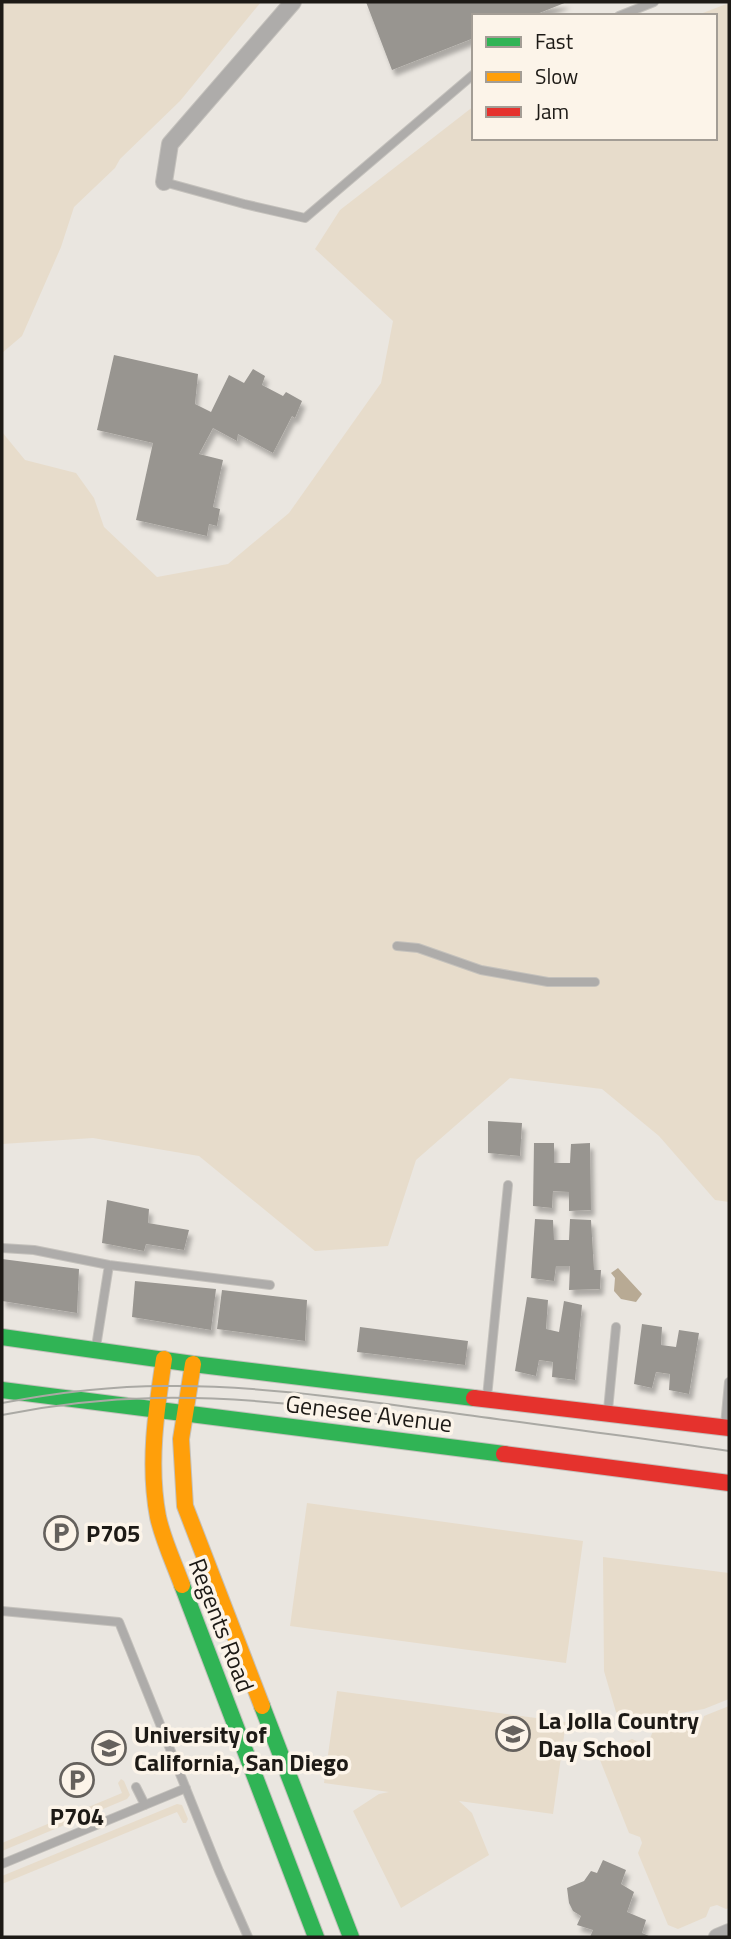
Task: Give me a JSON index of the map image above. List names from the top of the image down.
{
  "streets": {
    "main road": ["Genesee Avenue", "Regents Road"]
  },
  "crossings": [
    ["Genesee Avenue", "Regents Road"]
  ],
  "places": {
    "parking": ["P705", "P704"],
    "school or university": ["La Jolla Country Day School", "University of California, San Diego"]
  },
  "legend": ["Fast", "Slow", "Jam"]
}
